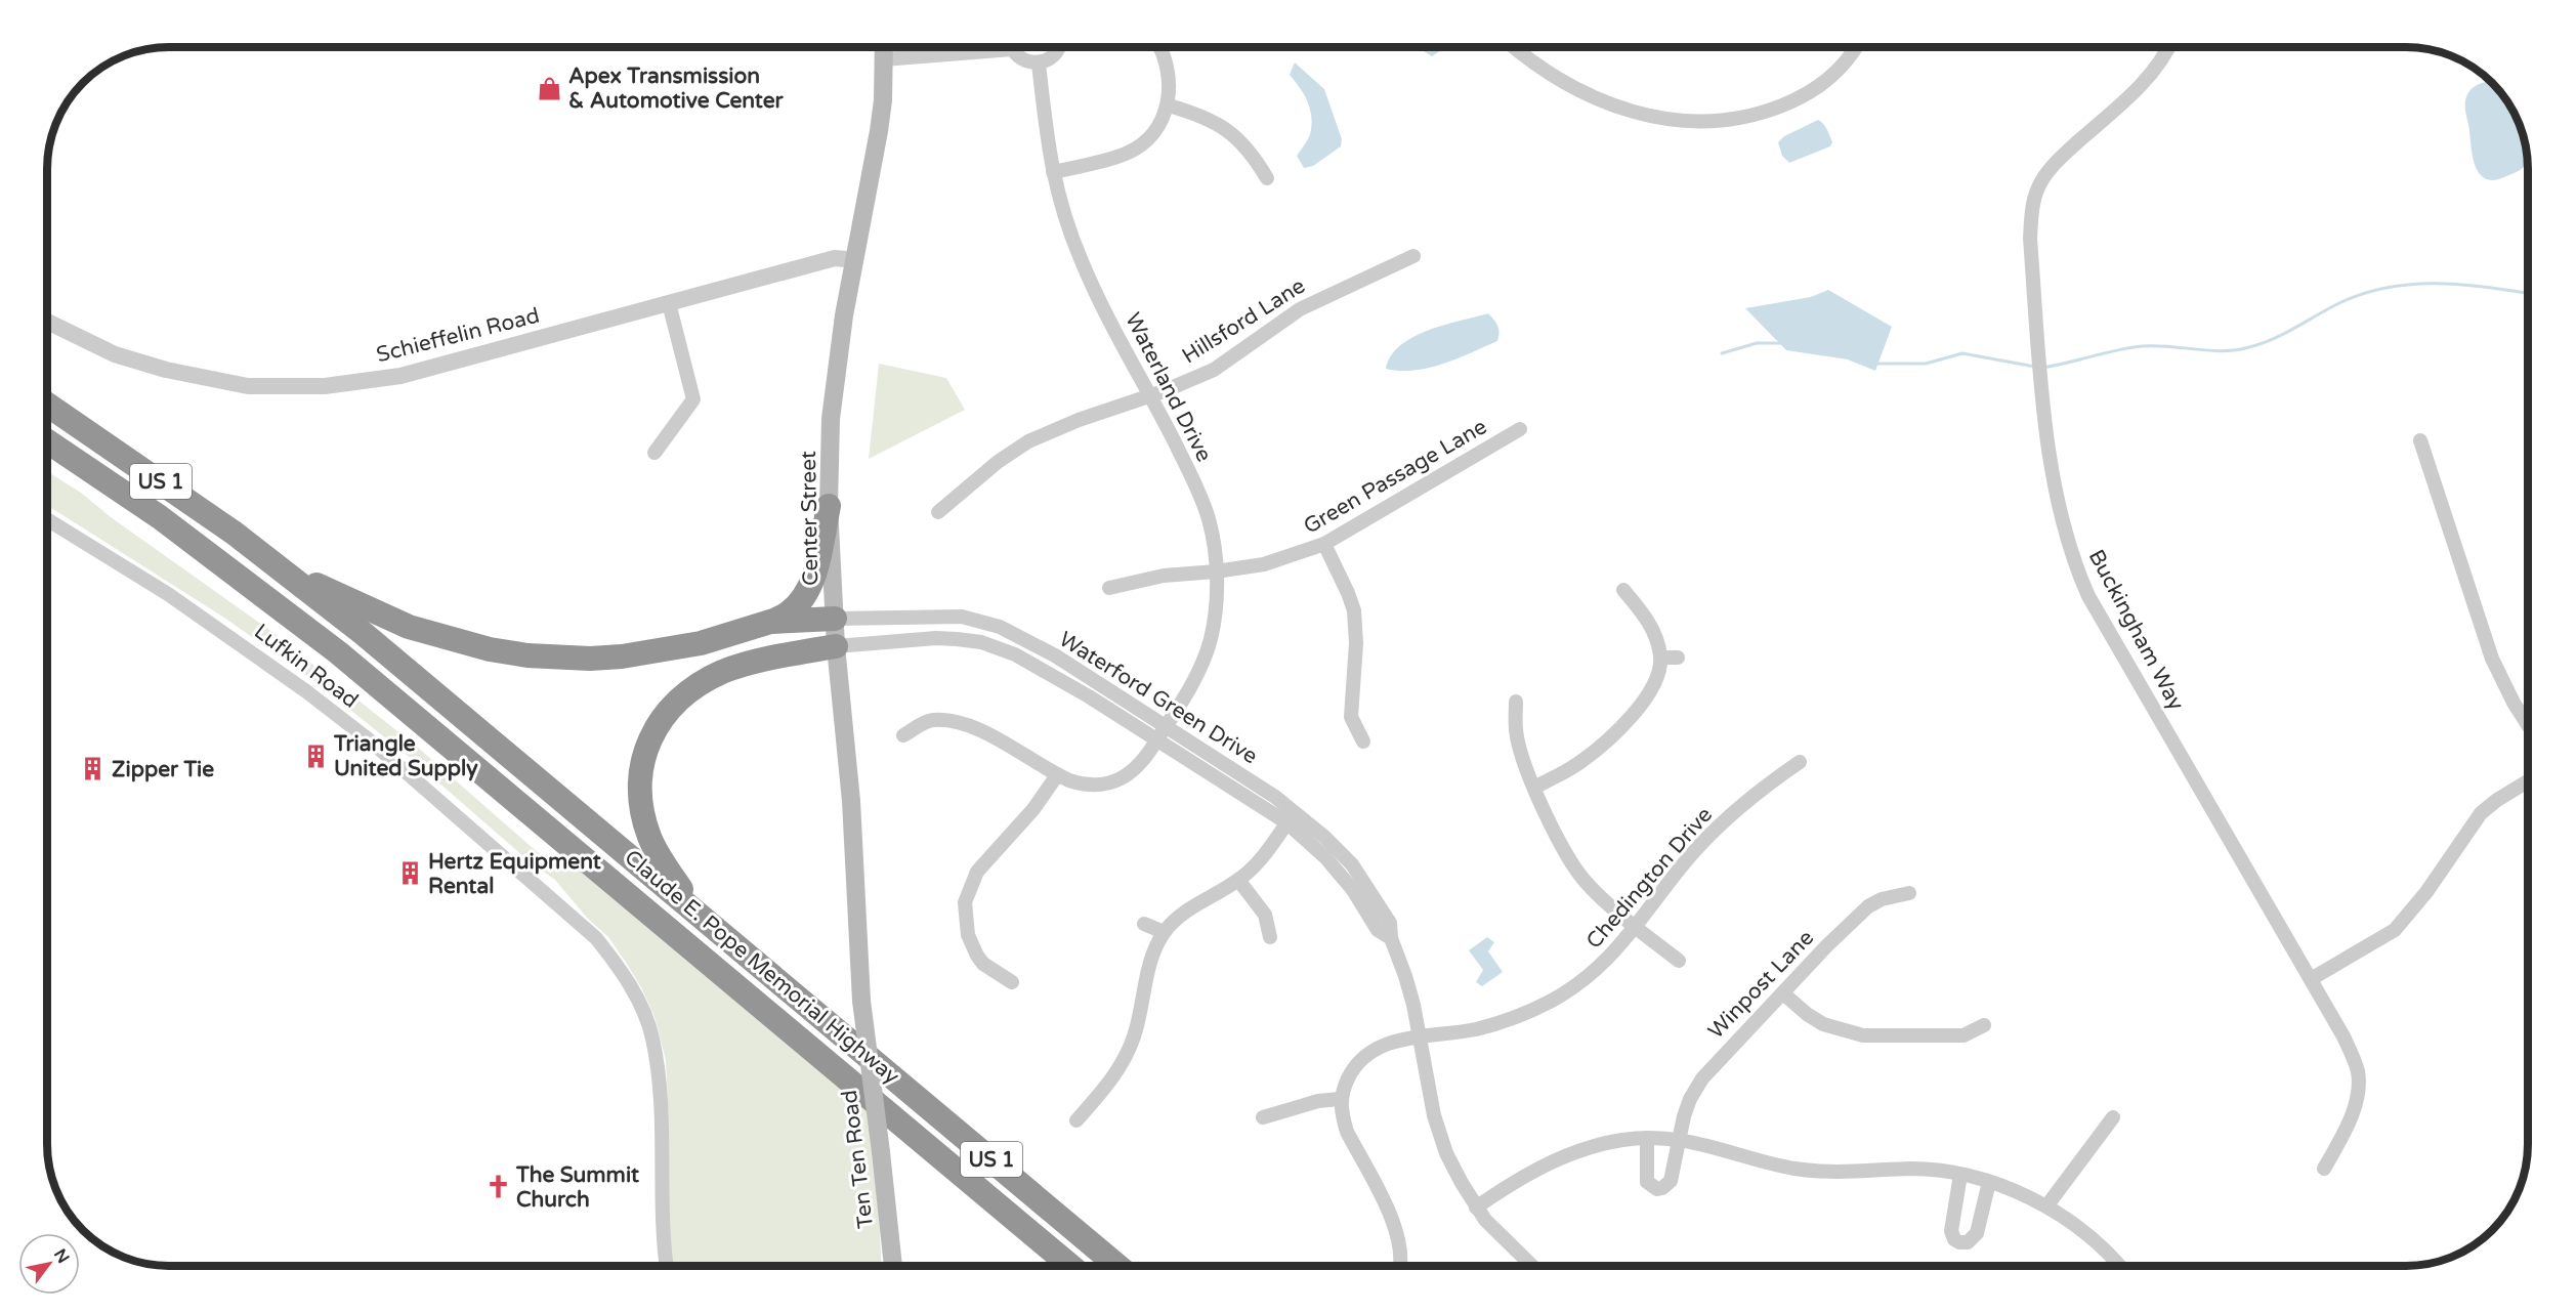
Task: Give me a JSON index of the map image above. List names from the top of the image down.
{
  "streets": {
    "highway": ["US 1", "Claude E. Pope Memorial Highway"],
    "main road": ["Center Street", "Ten Ten Road"],
    "street": [
      "Hillsford Lane",
      "Schieffelin Road",
      "Waterland Drive",
      "Green Passage Lane",
      "Buckingham Way",
      "Lufkin Road",
      "Waterford Green Drive",
      "Chedington Drive",
      "Winpost Lane"
    ]
  },
  "crossings": [
    ["Hillsford Lane", "Waterland Drive"],
    ["Schieffelin Road", "Center Street"],
    ["Waterland Drive", "Green Passage Lane"],
    ["Waterland Drive", "Waterford Green Drive"],
    ["Center Street", "Waterford Green Drive"],
    ["Center Street", "Ten Ten Road"],
    ["Waterford Green Drive", "Chedington Drive"]
  ],
  "places": {
    "shop": ["Apex Transmission & Automotive Center"],
    "building": ["Triangle United Supply", "Zipper Tie", "Hertz Equipment Rental"],
    "church": ["The Summit Church"]
  },
  "north": "top right"
}
